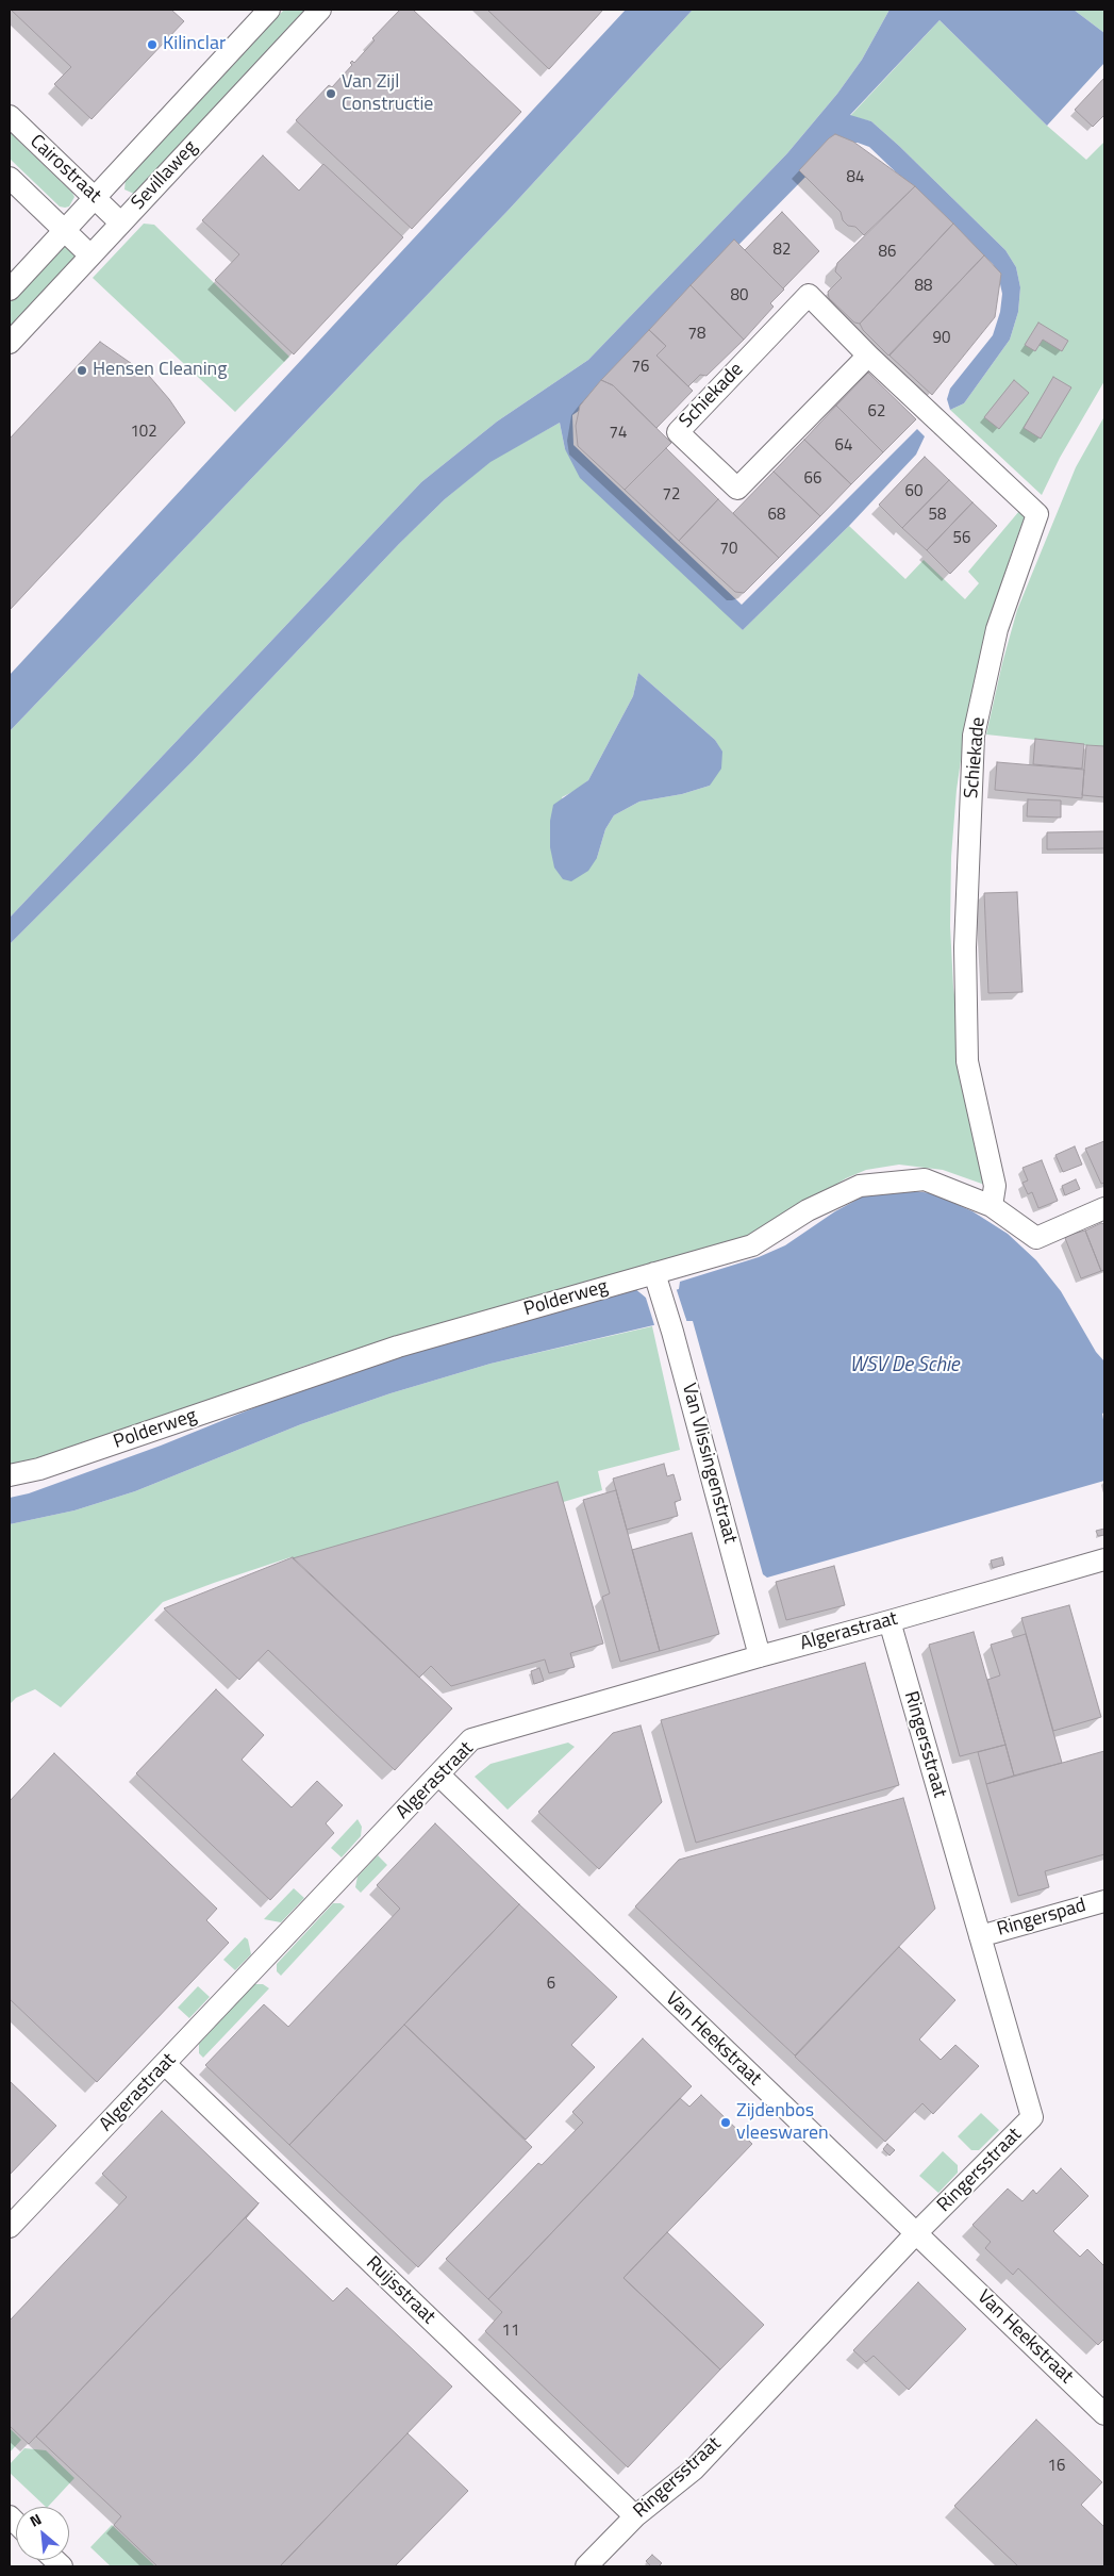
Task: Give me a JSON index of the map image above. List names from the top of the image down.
{
  "streets": {
    "street": [
      "Cairostraat",
      "Sevillaweg",
      "Schiekade",
      "Polderweg",
      "Van Vlissingenstraat",
      "Algerastraat",
      "Ringersstraat",
      "Ringerspad",
      "Van Heekstraat",
      "Ruijsstraat"
    ]
  },
  "crossings": [
    ["Cairostraat", "Sevillaweg"],
    ["Schiekade", "Polderweg"],
    ["Polderweg", "Van Vlissingenstraat"],
    ["Van Vlissingenstraat", "Algerastraat"],
    ["Algerastraat", "Ringersstraat"],
    ["Algerastraat", "Van Heekstraat"],
    ["Algerastraat", "Ruijsstraat"],
    ["Ringersstraat", "Ringerspad"],
    ["Ringersstraat", "Van Heekstraat"],
    ["Ringersstraat", "Ruijsstraat"]
  ],
  "water": ["WSV De Schie"],
  "places": [
    "Kilinclar",
    "Van Zijl Constructie",
    "Hensen Cleaning",
    "Zijdenbos vleeswaren"
  ],
  "house_numbers": [
    "84",
    "82",
    "86",
    "88",
    "80",
    "78",
    "90",
    "76",
    "62",
    "102",
    "74",
    "64",
    "66",
    "60",
    "72",
    "68",
    "58",
    "56",
    "70",
    "6",
    "11",
    "16"
  ],
  "north": "top left"
}
